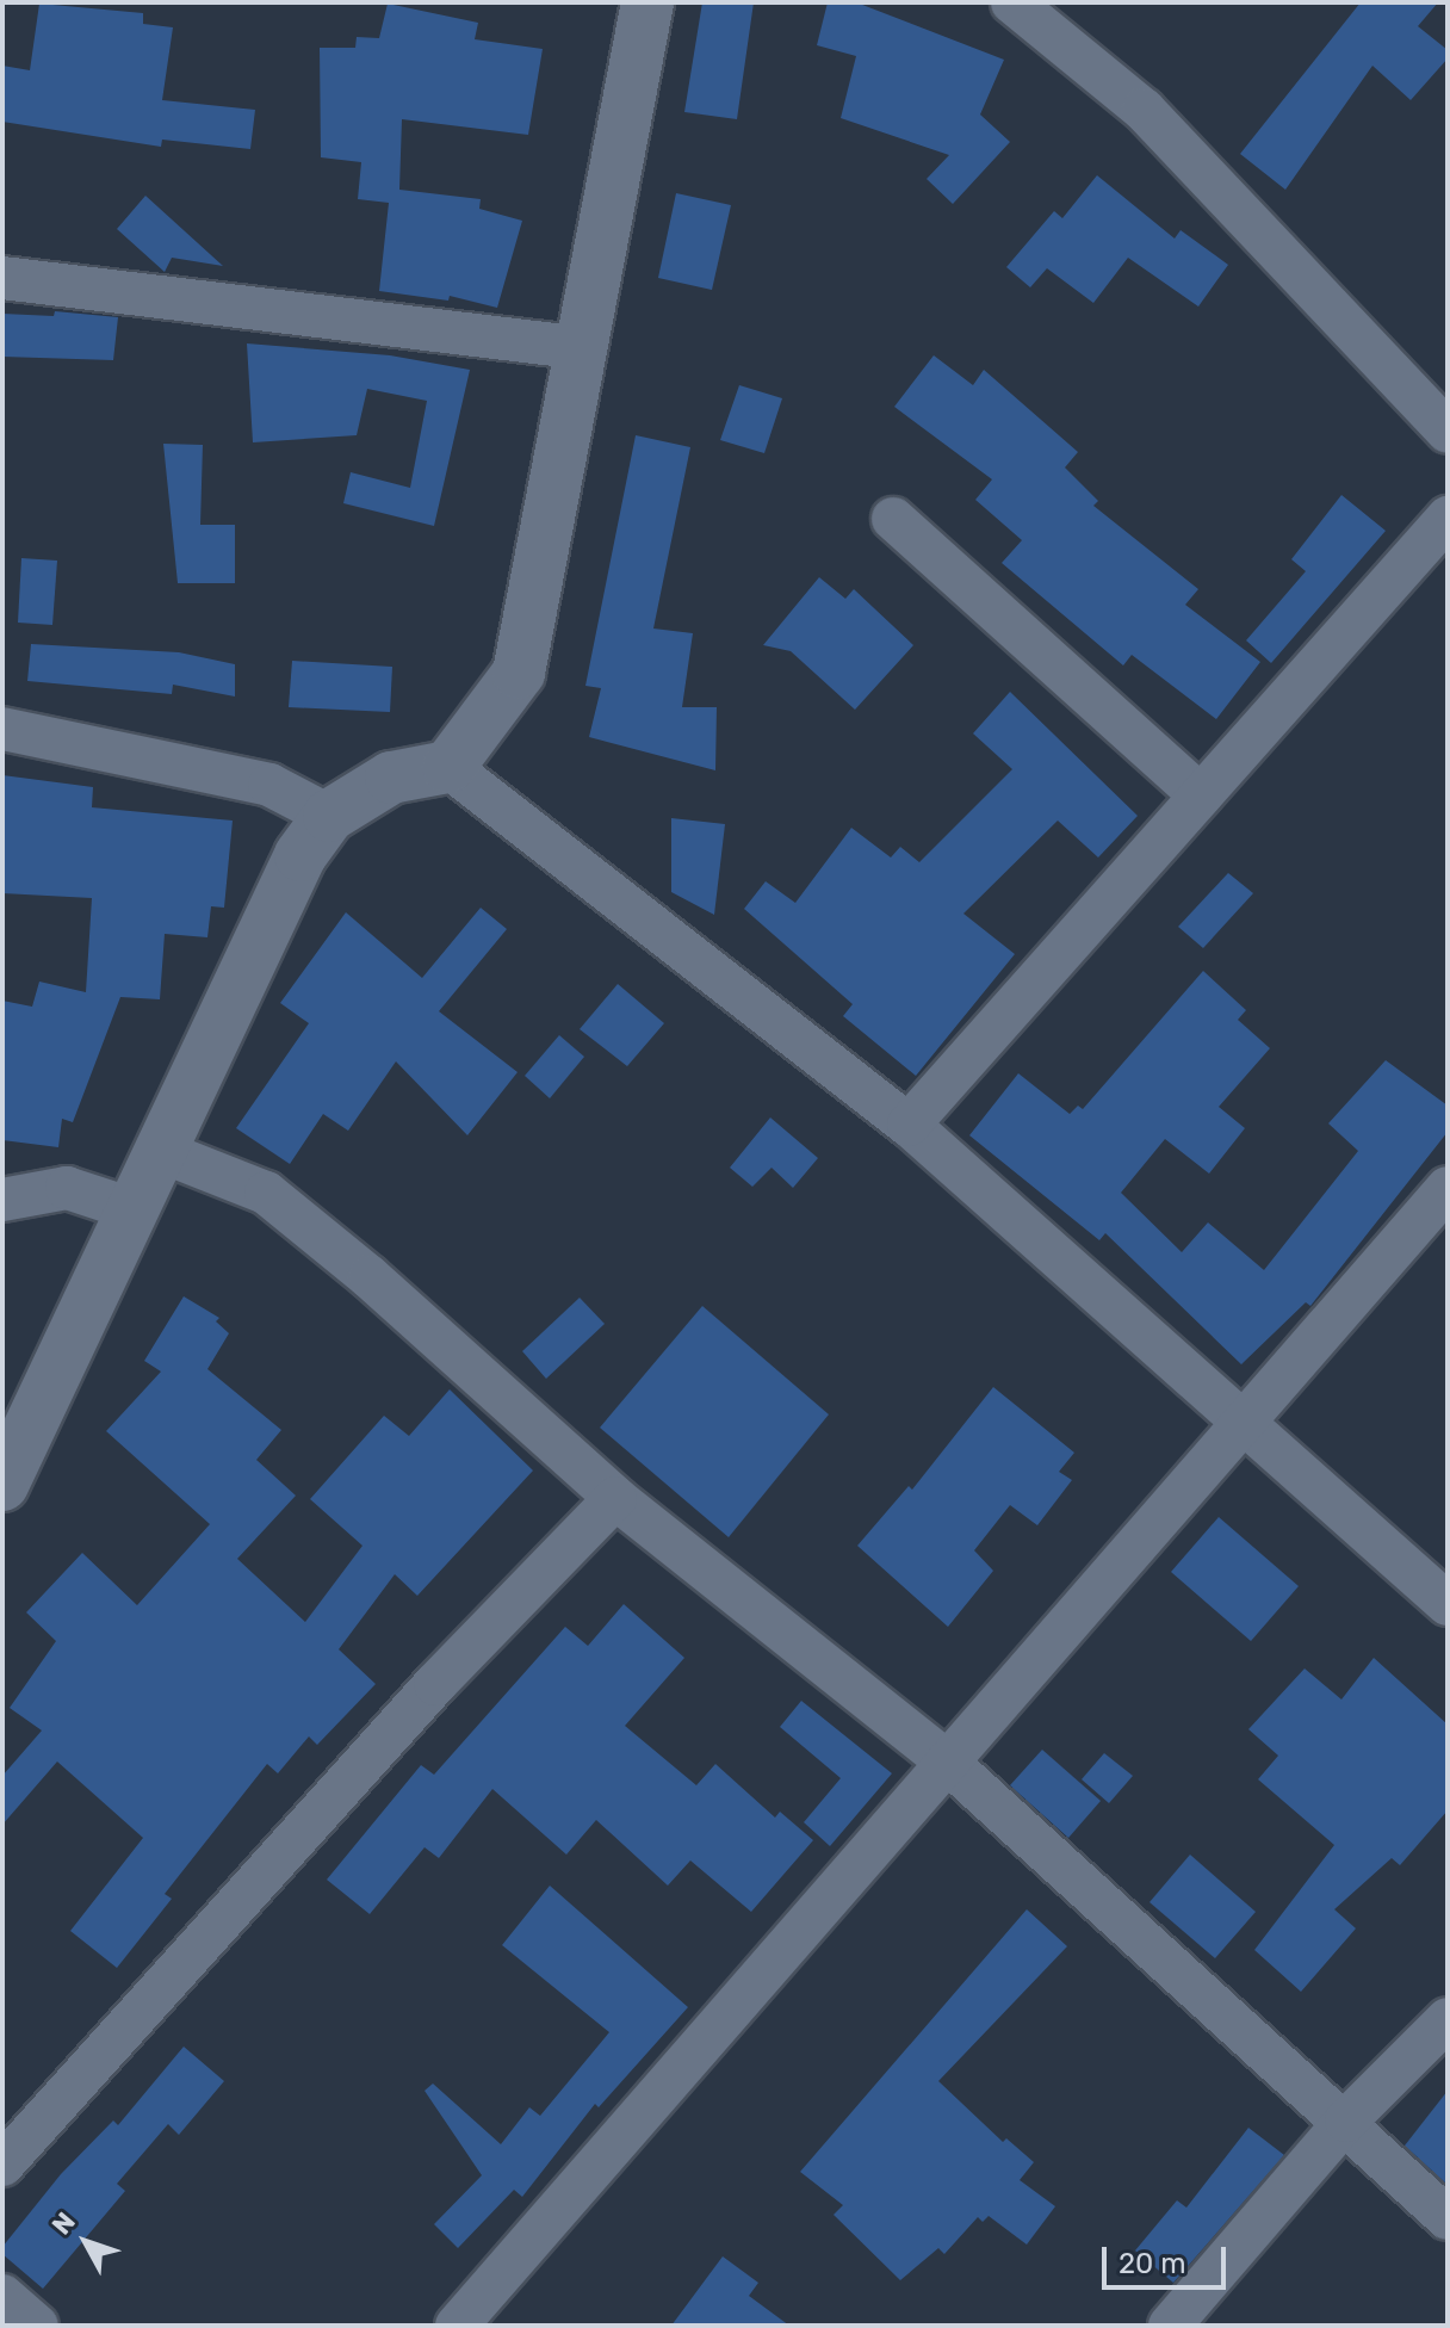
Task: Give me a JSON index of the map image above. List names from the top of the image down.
{
  "scale_bar": "20 m",
  "north": "top left"
}
